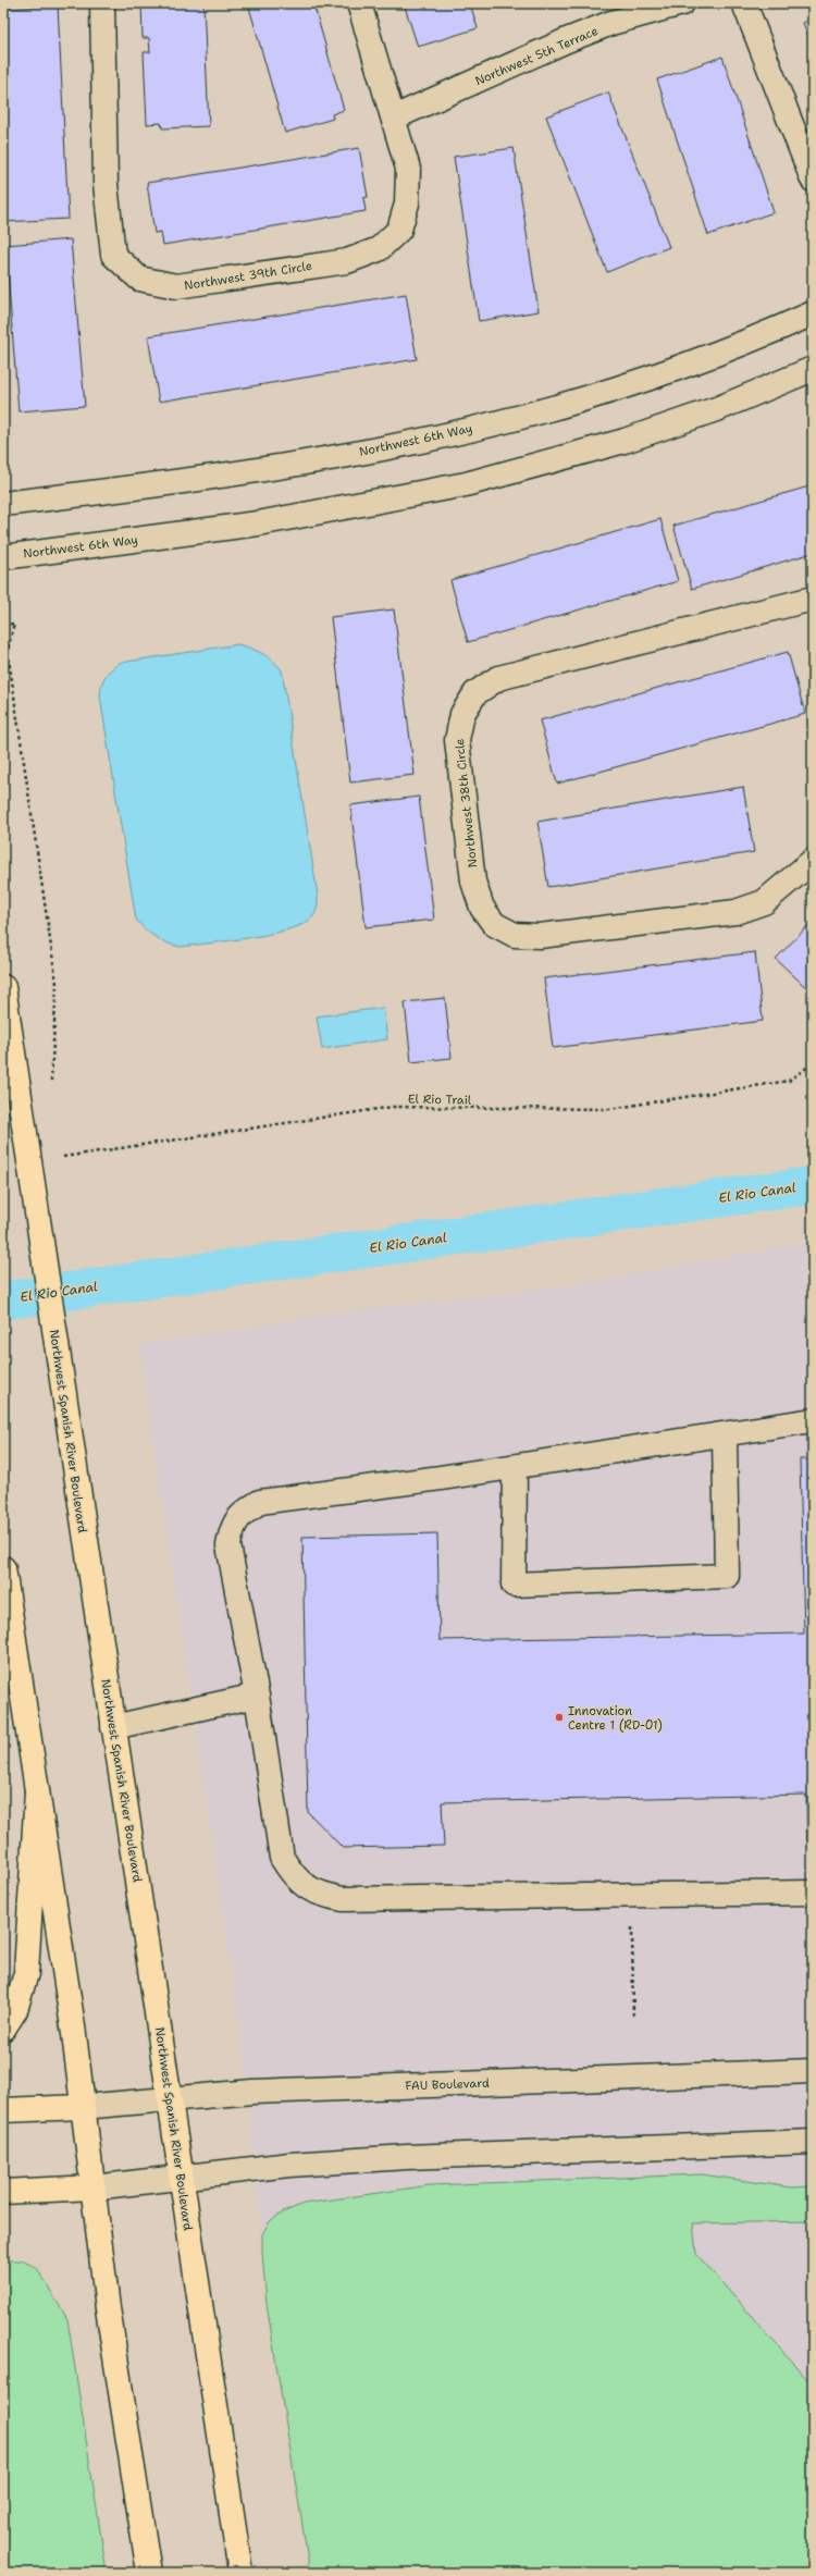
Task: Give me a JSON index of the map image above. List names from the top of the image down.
{
  "streets": {
    "main road": ["Northwest Spanish River Boulevard"],
    "street": [
      "Northwest 5th Terrace",
      "Northwest 39th Circle",
      "Northwest 6th Way",
      "Northwest 38th Circle",
      "FAU Boulevard"
    ],
    "path": ["El Rio Trail"]
  },
  "crossings": [
    ["Northwest 5th Terrace", "Northwest 39th Circle"],
    ["Northwest Spanish River Boulevard", "FAU Boulevard"]
  ],
  "water": ["El Rio Canal"],
  "places": ["Innovation Centre 1 (RD-01)"]
}
